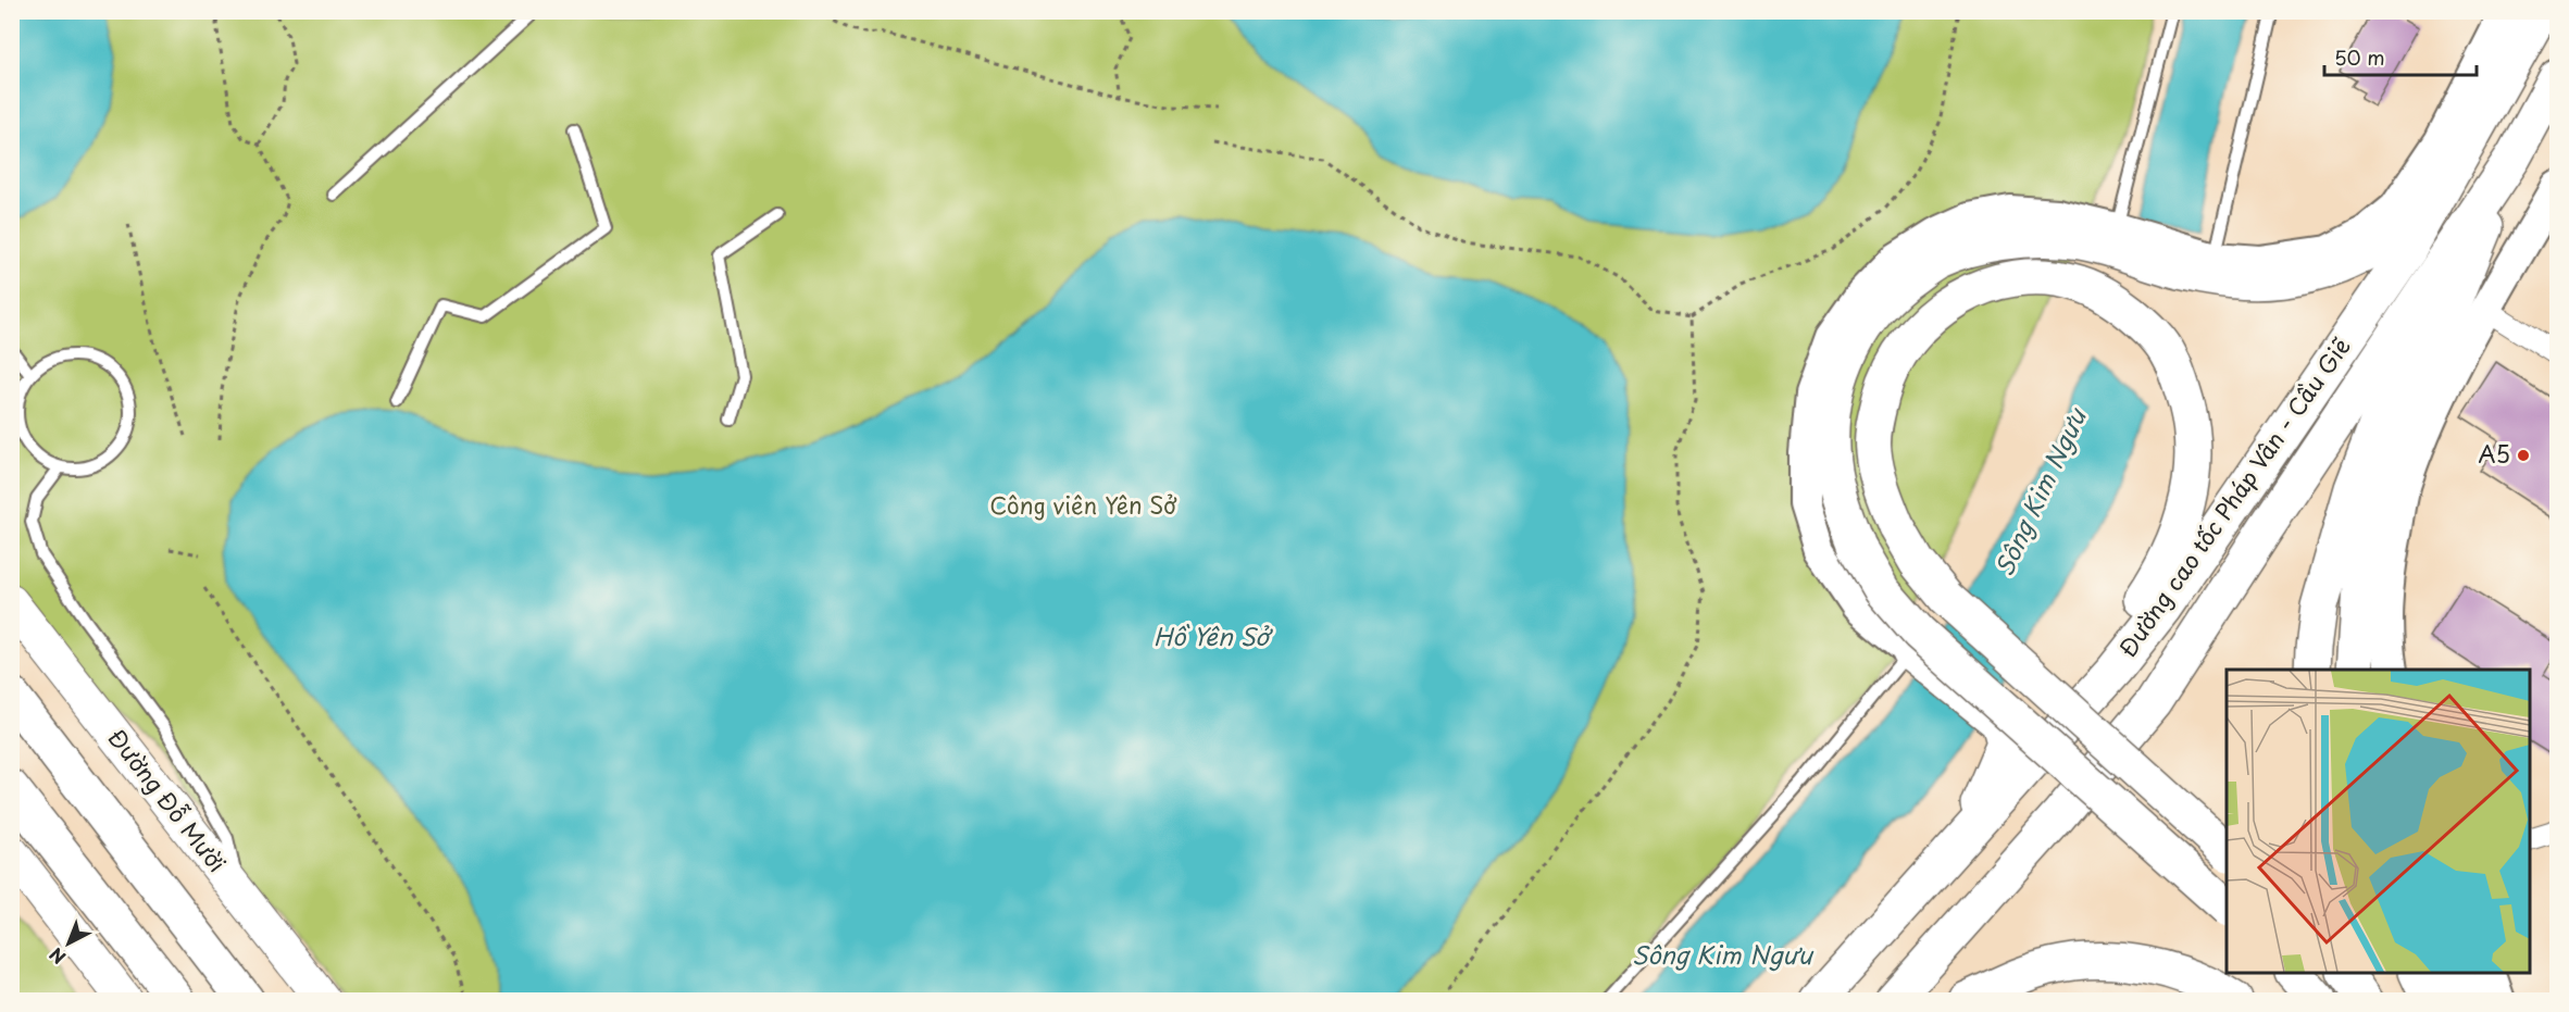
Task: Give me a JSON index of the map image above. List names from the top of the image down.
{
  "streets": {
    "highway": ["Đường cao tốc Pháp Vân - Cầu Giẽ"],
    "main road": ["Đường Đỗ Mười"]
  },
  "water": ["Sông Kim Ngưu", "Hồ Yên Sở"],
  "parks": ["Công viên Yên Sở"],
  "places": ["A5"],
  "scale_bar": "50 m",
  "north": "bottom left"
}
